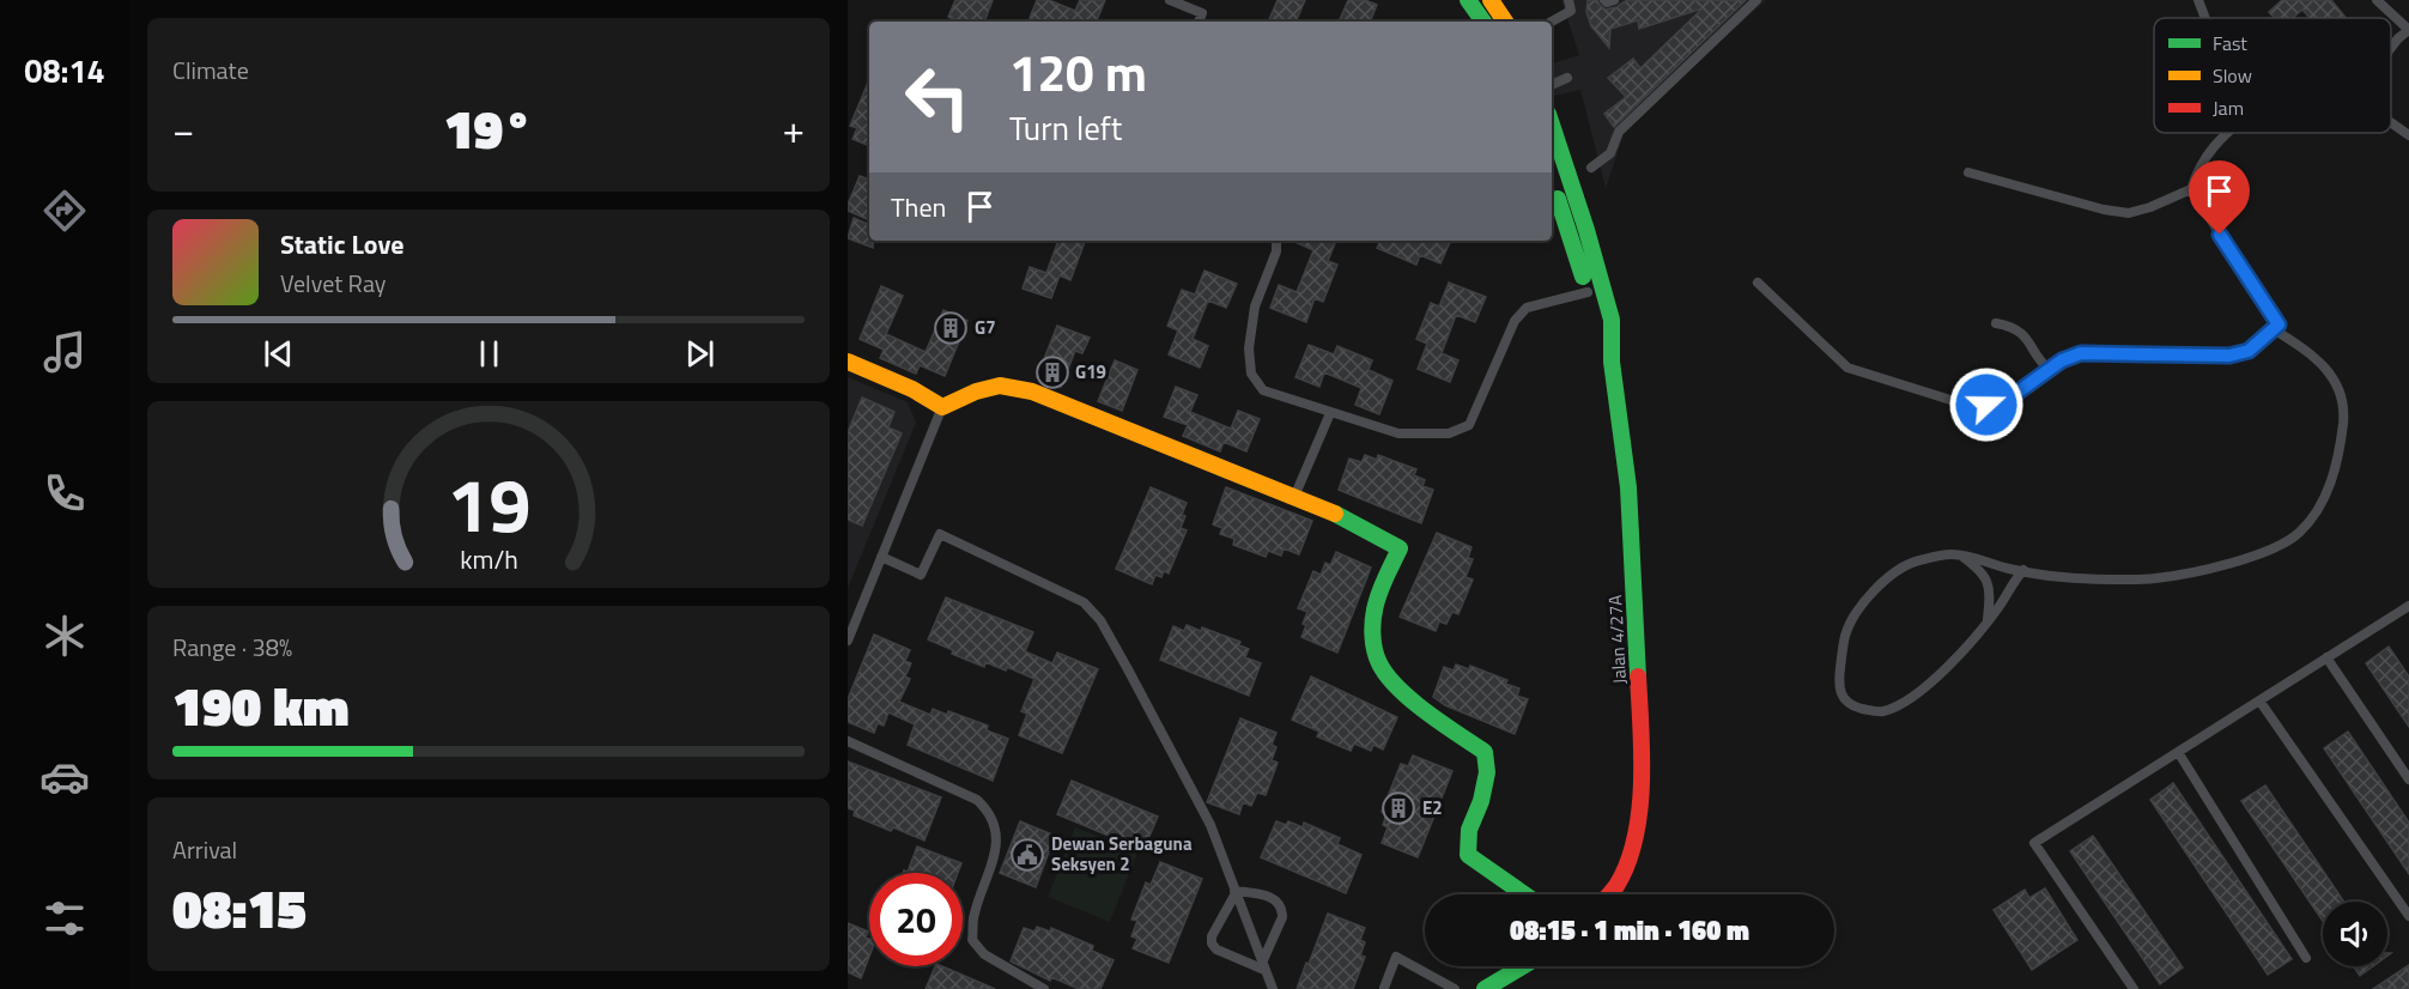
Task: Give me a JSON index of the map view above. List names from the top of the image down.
{
  "streets": {
    "street": ["Jalan 4/27A"]
  },
  "places": {
    "building": ["G7", "G19", "E2"],
    "public building": ["Dewan Serbaguna Seksyen 2"]
  },
  "legend": ["Fast", "Slow", "Jam"],
  "page": {
    "tabs": "08:14",
    "tile": [
      "Climate",
      ["Range · 38%", "190 km"],
      ["Arrival", "08:15"]
    ],
    "turn": ["120 m", "Turn left"],
    "heat": ["−", "19°", "+"],
    "then": "Then",
    "song": ["Static Love", "Velvet Ray"],
    "limit": "20",
    "trip": "08:15 · 1 min · 160 m",
    "gauge": ["19", "km/h"]
  }
}
